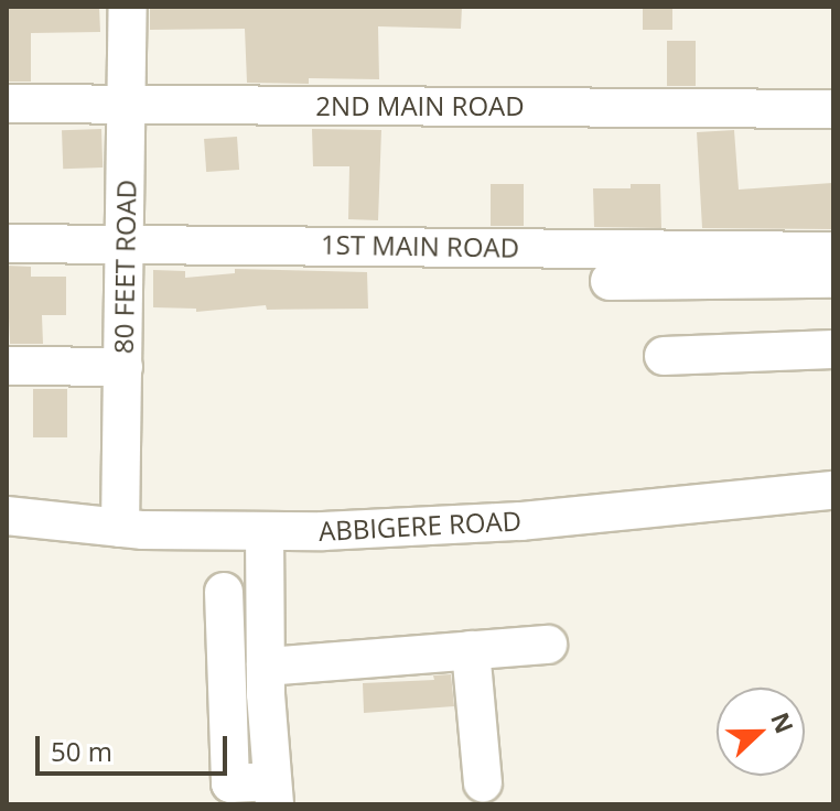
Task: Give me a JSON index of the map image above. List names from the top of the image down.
{
  "streets": {
    "street": [
      "2ND MAIN ROAD",
      "1ST MAIN ROAD",
      "80 FEET ROAD",
      "ABBIGERE ROAD"
    ]
  },
  "crossings": [
    ["2ND MAIN ROAD", "80 FEET ROAD"],
    ["1ST MAIN ROAD", "80 FEET ROAD"],
    ["80 FEET ROAD", "ABBIGERE ROAD"]
  ],
  "scale_bar": "50 m",
  "north": "right"
}
